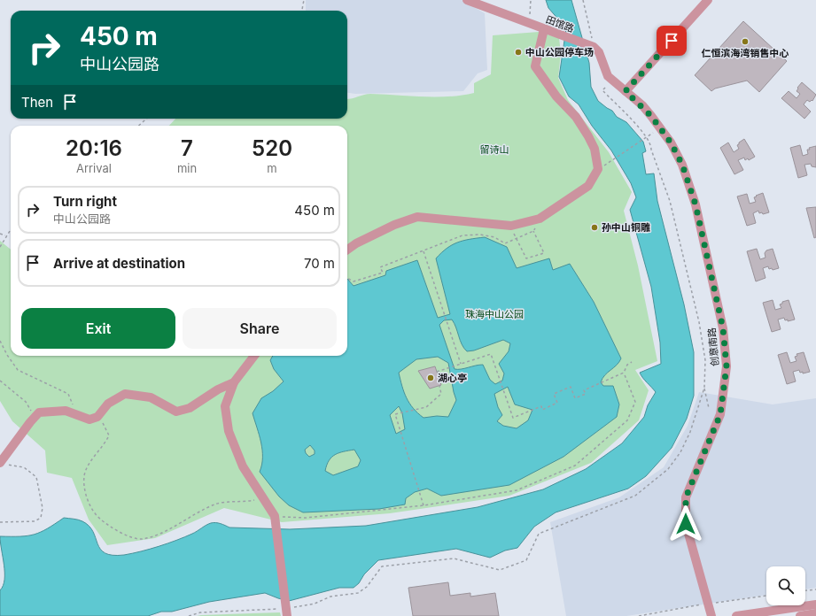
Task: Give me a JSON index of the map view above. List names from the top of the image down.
{
  "streets": {
    "street": ["田馆路", "创意南路"]
  },
  "parks": ["留诗山", "珠海中山公园"],
  "places": [
    "仁恒滨海湾销售中心",
    "中山公园停车场",
    "孙中山铜雕",
    "湖心亭"
  ],
  "page": {
    "turn": ["450 m", "中山公园路"],
    "then": "Then",
    "eta": [
      "20:16",
      "Arrival",
      "7",
      "min",
      "520",
      "m"
    ],
    "list": [
      {
        "name": "Turn right",
        "note": "中山公园路",
        "value": "450 m"
      },
      {
        "name": "Arrive at destination",
        "value": "70 m"
      }
    ],
    "buttons": ["Exit", "Share"]
  }
}
